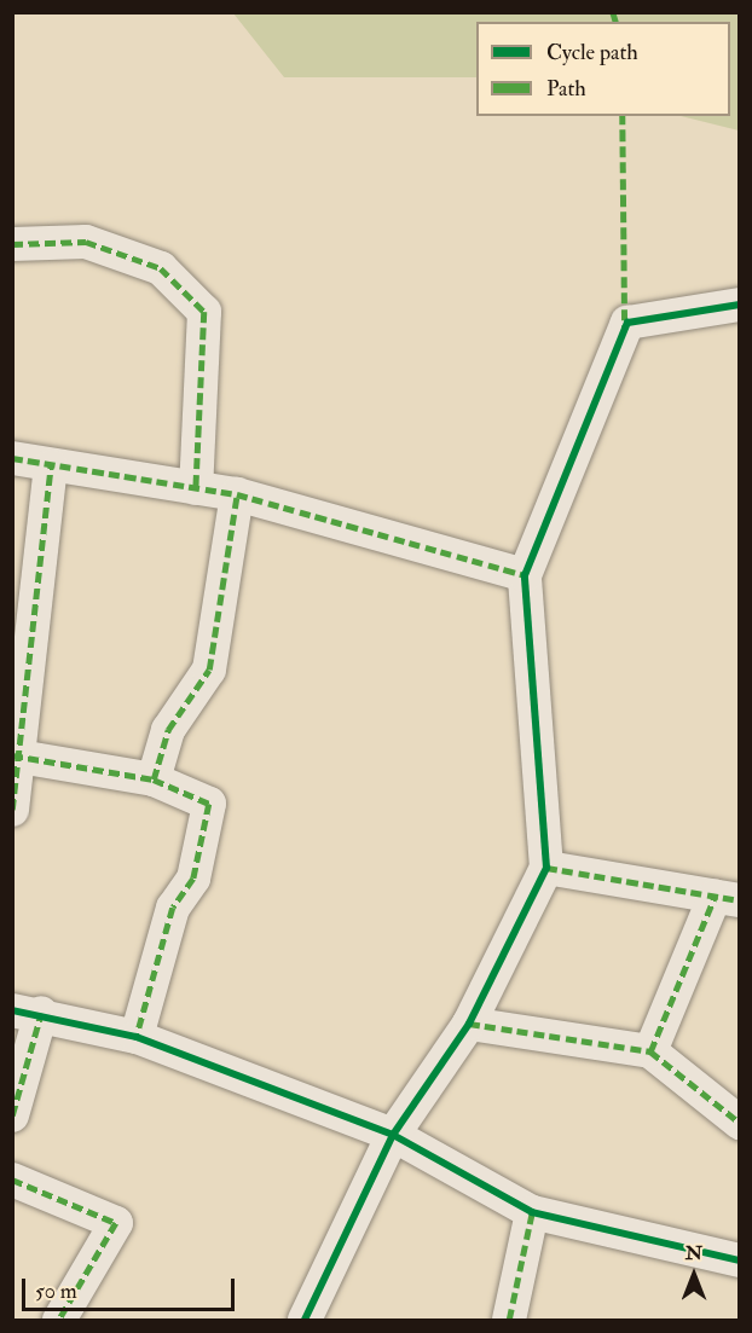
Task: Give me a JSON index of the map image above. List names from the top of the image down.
{
  "legend": ["Cycle path", "Path"],
  "scale_bar": "50 m",
  "north": "top"
}
